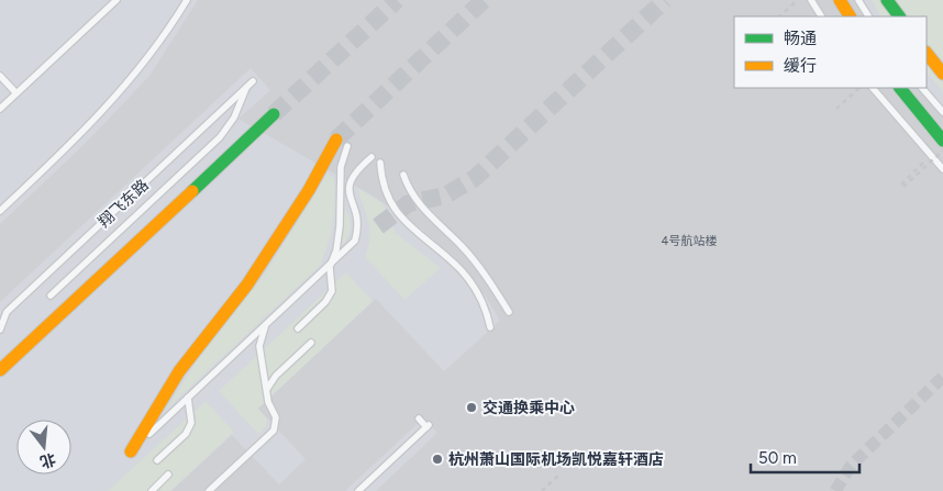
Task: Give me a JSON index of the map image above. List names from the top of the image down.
{
  "streets": {
    "lane": ["翔飞东路"]
  },
  "places": ["交通换乘中心", "杭州萧山国际机场凯悦嘉轩酒店"],
  "house_numbers": ["4号航站楼"],
  "legend": ["畅通", "缓行"],
  "scale_bar": "50 m",
  "north": "bottom"
}
